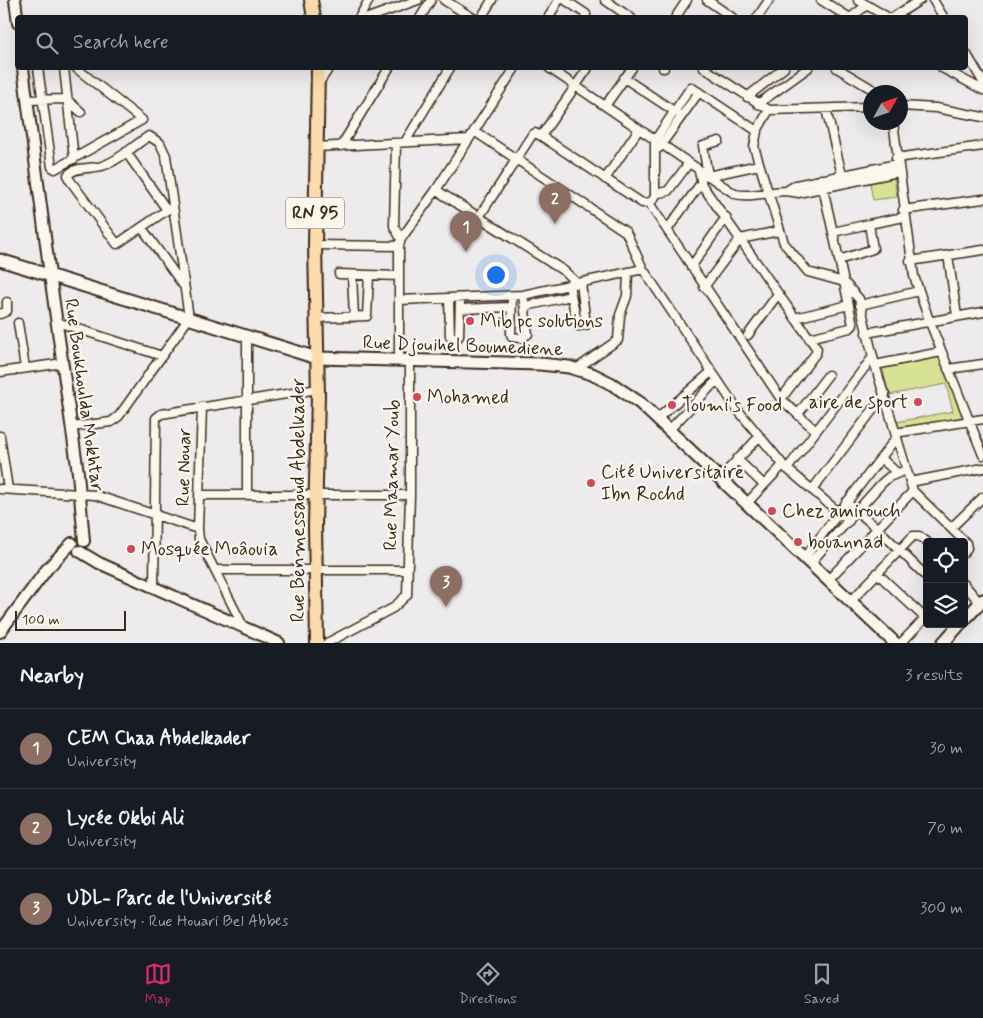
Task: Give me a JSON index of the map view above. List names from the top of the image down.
{
  "streets": {
    "main road": ["RN 95", "Rue Djouihel Boumediene", "Rue Benmessaoud Abdelkader"],
    "street": ["Rue Boukhoulda Mokhtar", "Rue Nouar", "Rue Maamar Youb"]
  },
  "crossings": [
    ["RN 95", "Rue Djouihel Boumediene"],
    ["RN 95", "Rue Benmessaoud Abdelkader"],
    ["Rue Djouihel Boumediene", "Rue Boukhoulda Mokhtar"],
    ["Rue Djouihel Boumediene", "Rue Maamar Youb"],
    ["Rue Djouihel Boumediene", "Rue Benmessaoud Abdelkader"]
  ],
  "places": [
    "Mib pc solutions",
    "Mohamed",
    "aire de sport",
    "Toumi's Food",
    "Cité Universitaire Ibn Rochd",
    "Chez amirouch",
    "bouannad",
    "Mosquée Moâouia"
  ],
  "scale_bar": "100 m",
  "north": "top right",
  "page": {
    "search": "Search here",
    "pins": ["2", "1", "3"],
    "scale": "100 m",
    "heading": ["Nearby", "3 results"],
    "list": [
      {
        "mark": "1",
        "name": "CEM Chaa Abdelkader",
        "note": "University",
        "value": "30 m"
      },
      {
        "mark": "2",
        "name": "Lycée Okbi Ali",
        "note": "University",
        "value": "70 m"
      },
      {
        "mark": "3",
        "name": "UDL- Parc de l'Université",
        "note": "University · Rue Houari Bel Abbes",
        "value": "300 m"
      }
    ],
    "nav": ["Map", "Directions", "Saved"]
  }
}
